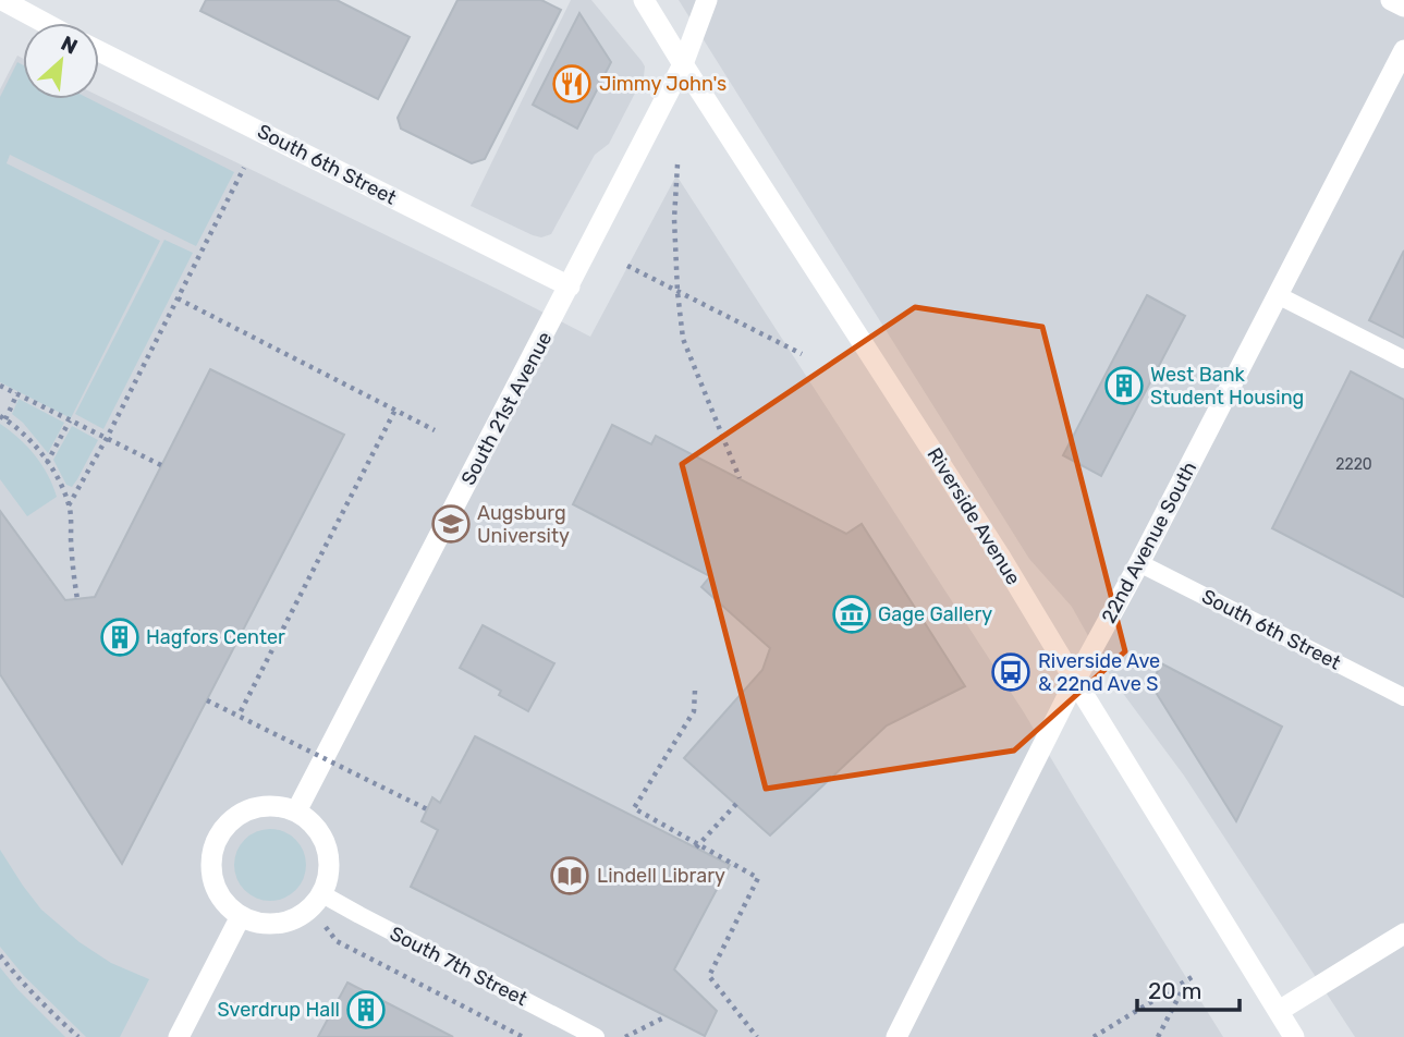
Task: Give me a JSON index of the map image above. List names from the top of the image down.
{
  "streets": {
    "street": [
      "South 6th Street",
      "South 21st Avenue",
      "Riverside Avenue",
      "22nd Avenue South"
    ],
    "lane": ["South 7th Street"]
  },
  "crossings": [
    ["South 6th Street", "South 21st Avenue"],
    ["South 6th Street", "22nd Avenue South"],
    ["South 21st Avenue", "Riverside Avenue"],
    ["South 21st Avenue", "South 7th Street"],
    ["Riverside Avenue", "22nd Avenue South"]
  ],
  "places": {
    "restaurant": ["Jimmy John's"],
    "building": ["West Bank Student Housing", "Hagfors Center", "Sverdrup Hall"],
    "school or university": ["Augsburg University"],
    "museum": ["Gage Gallery"],
    "bus stop": ["Riverside Ave & 22nd Ave S"],
    "library": ["Lindell Library"]
  },
  "house_numbers": ["2220"],
  "scale_bar": "20 m",
  "north": "top right"
}
